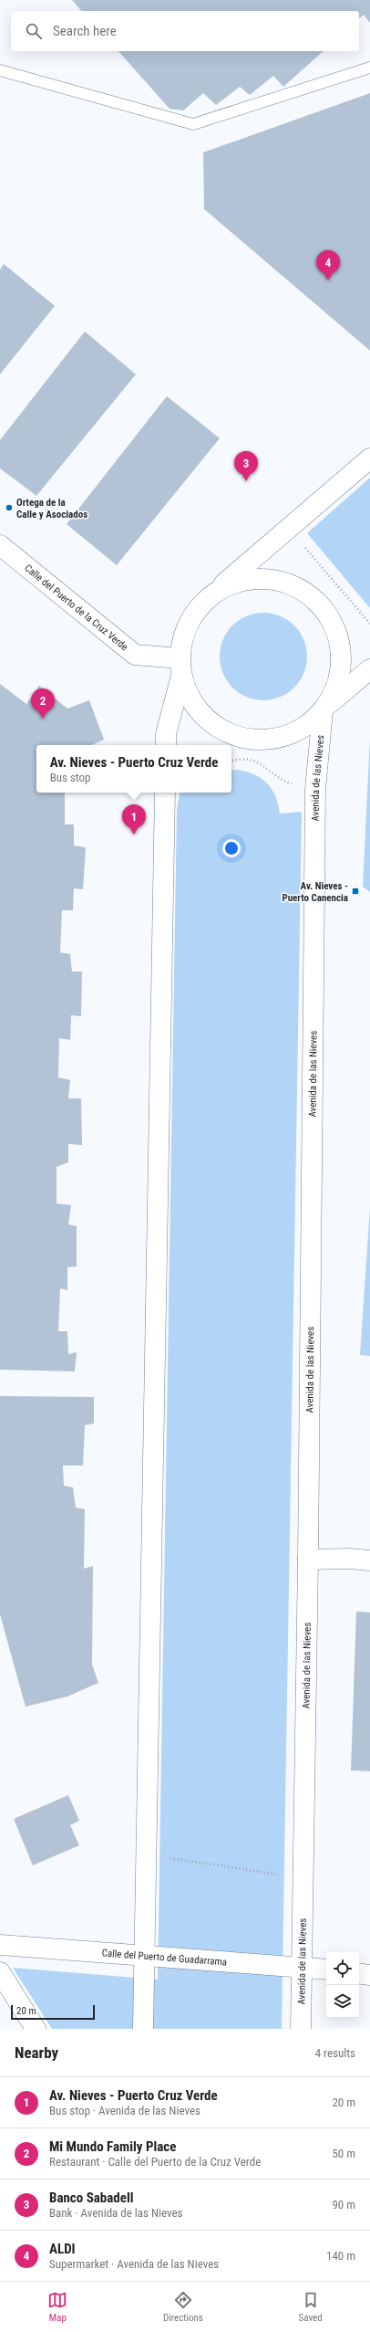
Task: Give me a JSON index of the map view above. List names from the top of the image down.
{
  "streets": {
    "street": ["Calle del Puerto de la Cruz Verde", "Avenida de las Nieves", "Calle del Puerto de Guadarrama"]
  },
  "crossings": [
    ["Avenida de las Nieves", "Calle del Puerto de Guadarrama"]
  ],
  "places": {
    "other": ["Ortega de la Calle y Asociados"],
    "transit": ["Av. Nieves - Puerto Canencia"]
  },
  "scale_bar": "20 m",
  "page": {
    "search": "Search here",
    "pins": [
      "4",
      "3",
      "2",
      "1"
    ],
    "popup": ["Av. Nieves - Puerto Cruz Verde", "Bus stop"],
    "scale": "20 m",
    "heading": ["Nearby", "4 results"],
    "list": [
      {
        "mark": "1",
        "name": "Av. Nieves - Puerto Cruz Verde",
        "note": "Bus stop · Avenida de las Nieves",
        "value": "20 m"
      },
      {
        "mark": "2",
        "name": "Mi Mundo Family Place",
        "note": "Restaurant · Calle del Puerto de la Cruz Verde",
        "value": "50 m"
      },
      {
        "mark": "3",
        "name": "Banco Sabadell",
        "note": "Bank · Avenida de las Nieves",
        "value": "90 m"
      },
      {
        "mark": "4",
        "name": "ALDI",
        "note": "Supermarket · Avenida de las Nieves",
        "value": "140 m"
      }
    ],
    "nav": ["Map", "Directions", "Saved"]
  }
}
